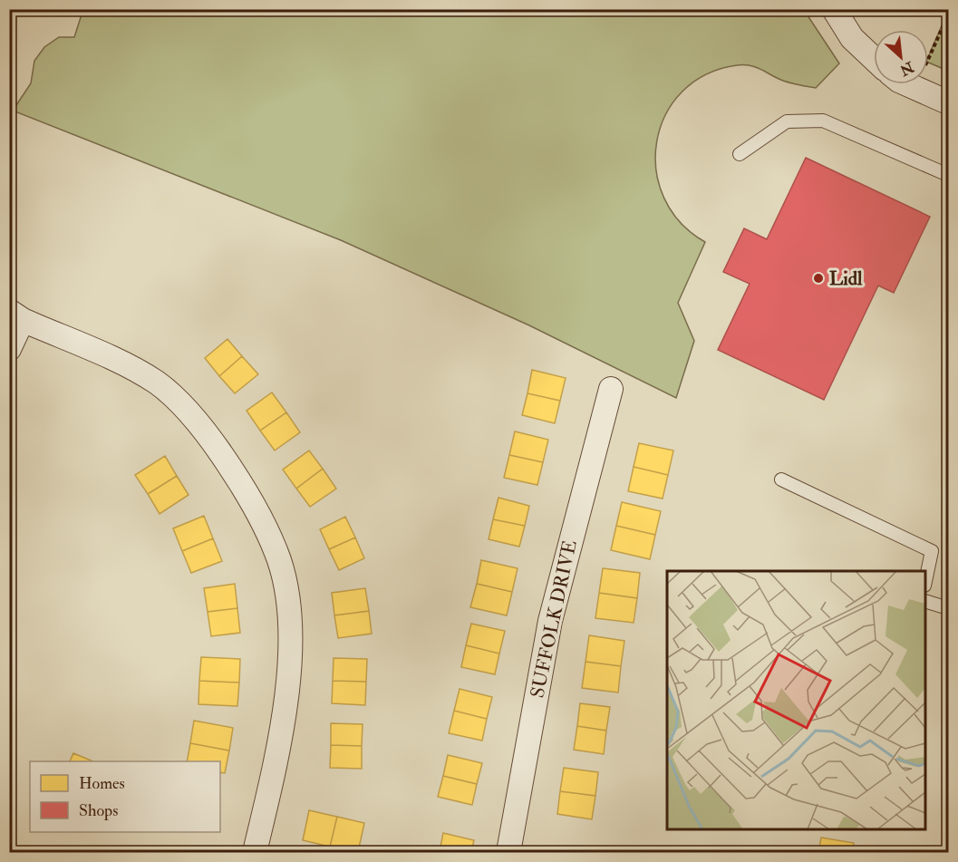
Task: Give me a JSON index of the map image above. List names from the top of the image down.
{
  "streets": {
    "street": ["SUFFOLK DRIVE"]
  },
  "places": ["Lidl"],
  "legend": ["Homes", "Shops"],
  "north": "bottom right"
}
